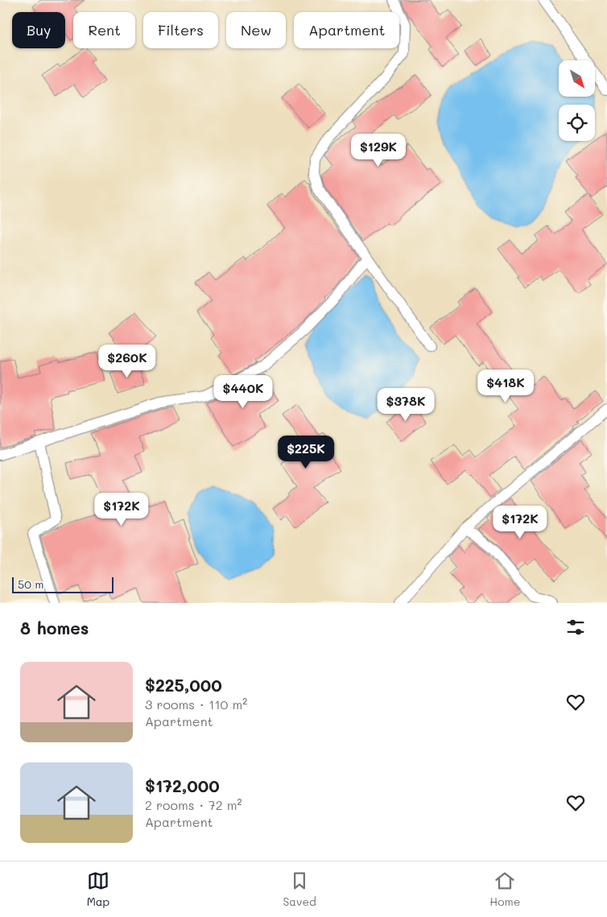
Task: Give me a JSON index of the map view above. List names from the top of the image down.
{
  "scale_bar": "50 m",
  "north": "bottom right",
  "page": {
    "chip": [
      "Buy",
      "Rent",
      "Filters",
      "New",
      "Apartment"
    ],
    "price": [
      "$129K",
      "$260K",
      "$418K",
      "$440K",
      "$378K",
      "$225K",
      "$172K",
      "$172K"
    ],
    "scale": "50 m",
    "heading": "8 homes",
    "list": [
      {
        "name": "$225,000",
        "note": "3 rooms · 110 m² · Apartment"
      },
      {
        "name": "$172,000",
        "note": "2 rooms · 72 m² · Apartment"
      }
    ],
    "tabs": ["Map", "Saved", "Home"]
  }
}
